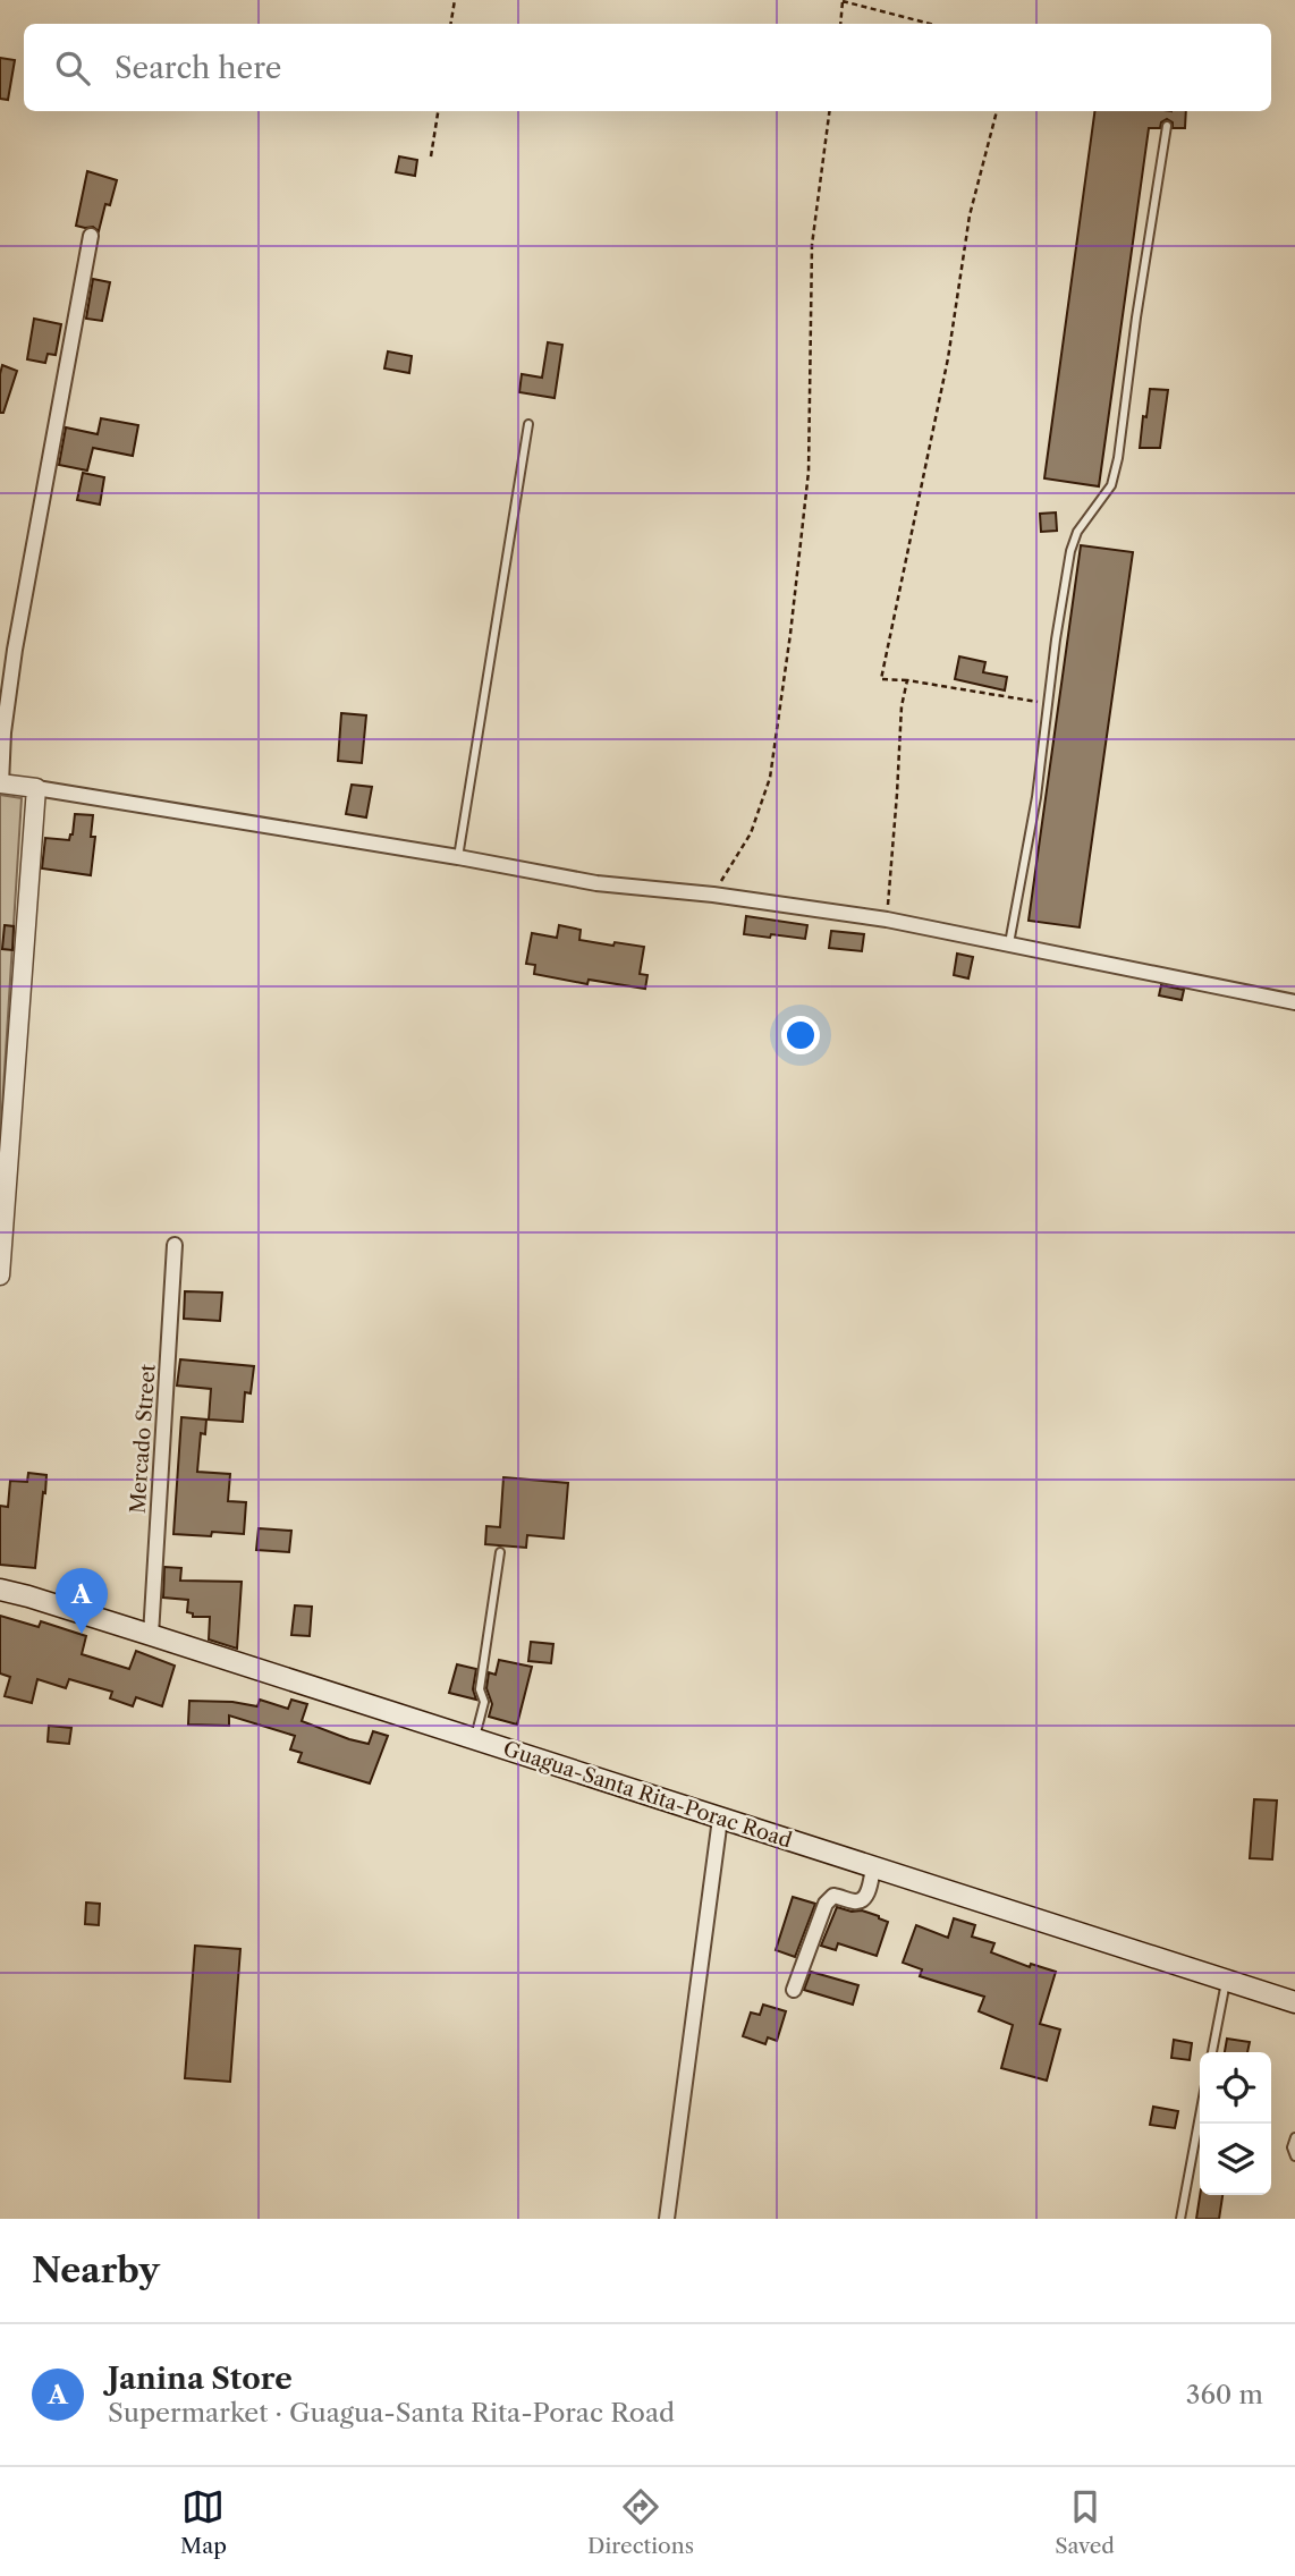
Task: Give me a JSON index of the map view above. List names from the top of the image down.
{
  "streets": {
    "main road": ["Guagua-Santa Rita-Porac Road"],
    "street": ["Mercado Street"]
  },
  "crossings": [
    ["Mercado Street", "Guagua-Santa Rita-Porac Road"]
  ],
  "page": {
    "search": "Search here",
    "pins": "A",
    "heading": "Nearby",
    "list": [
      {
        "mark": "A",
        "name": "Janina Store",
        "note": "Supermarket · Guagua-Santa Rita-Porac Road",
        "value": "360 m"
      }
    ],
    "nav": ["Map", "Directions", "Saved"]
  }
}
